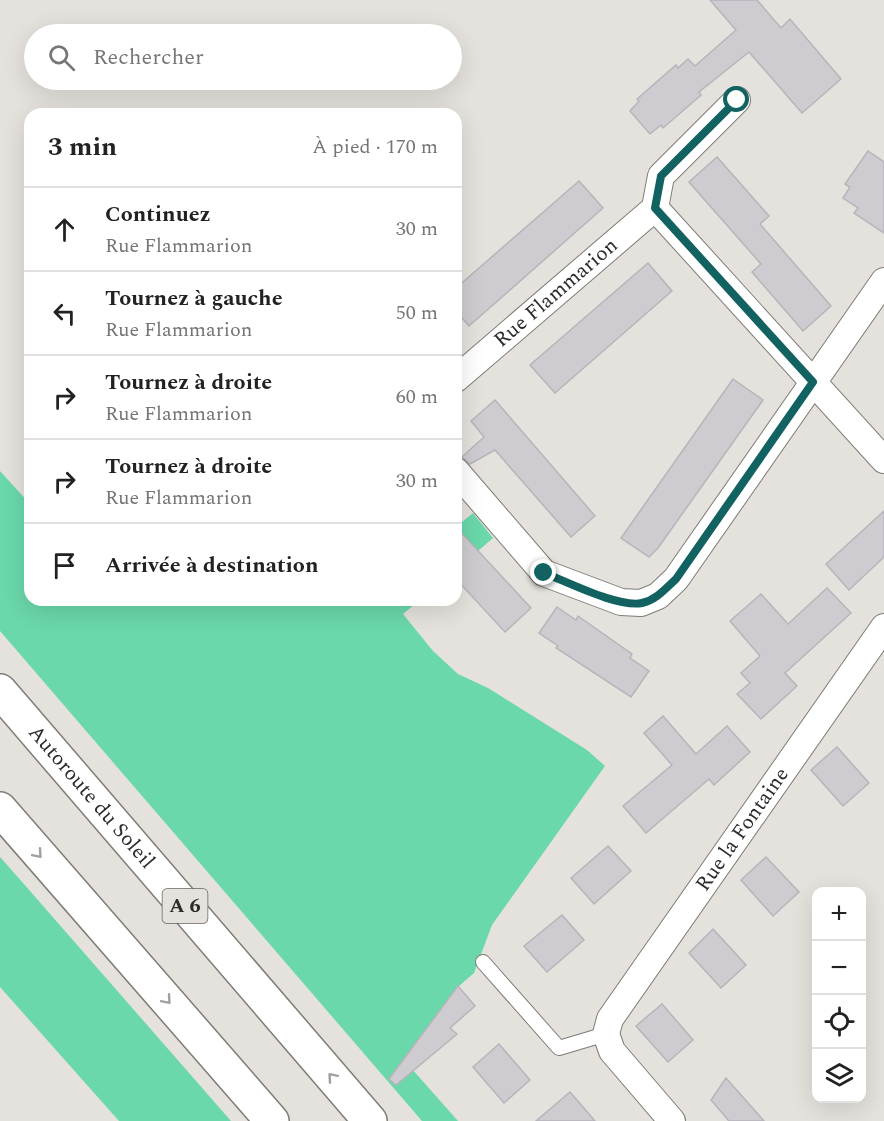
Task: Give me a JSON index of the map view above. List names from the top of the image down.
{
  "streets": {
    "highway": ["Autoroute du Soleil", "A 6"],
    "street": ["Rue Flammarion", "Rue la Fontaine"]
  },
  "page": {
    "search": "Rechercher",
    "heading": ["3 min", "À pied · 170 m"],
    "list": [
      ["Continuez", "Rue Flammarion", "30 m"],
      ["Tournez à gauche", "Rue Flammarion", "50 m"],
      ["Tournez à droite", "Rue Flammarion", "60 m"],
      ["Tournez à droite", "Rue Flammarion", "30 m"],
      "Arrivée à destination"
    ],
    "map_buttons": ["+", "−"]
  }
}
